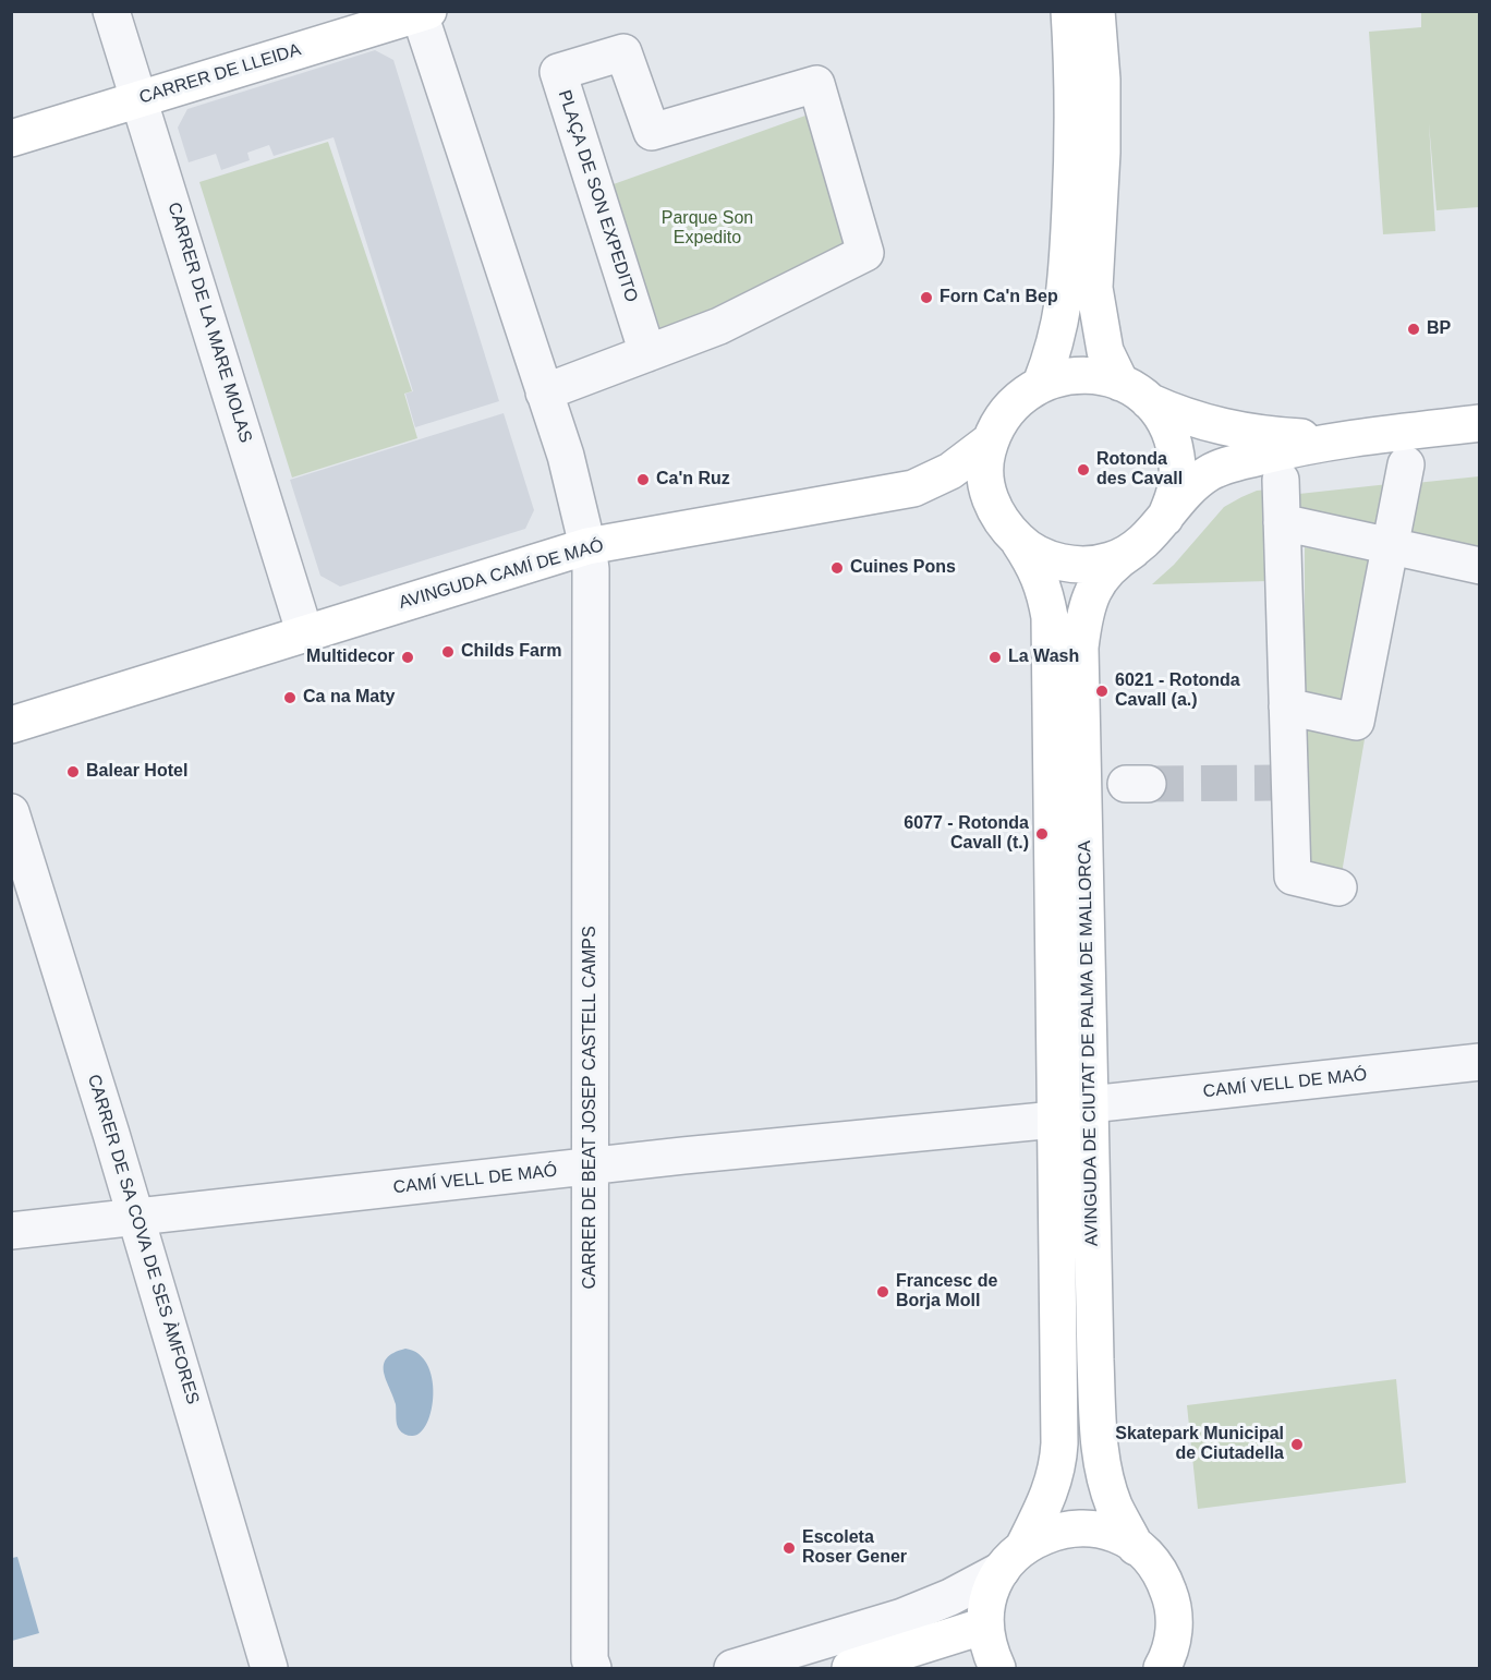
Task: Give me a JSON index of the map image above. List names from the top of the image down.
{
  "streets": {
    "street": [
      "CARRER DE LLEIDA",
      "PLAÇA DE SON EXPEDITO",
      "CARRER DE LA MARE MOLAS",
      "AVINGUDA CAMÍ DE MAÓ",
      "AVINGUDA DE CIUTAT DE PALMA DE MALLORCA",
      "CAMÍ VELL DE MAÓ",
      "CARRER DE BEAT JOSEP CASTELL CAMPS",
      "CARRER DE SA COVA DE SES ÀMFORES"
    ]
  },
  "crossings": [
    ["CARRER DE LLEIDA", "CARRER DE LA MARE MOLAS"],
    ["CARRER DE LLEIDA", "CARRER DE BEAT JOSEP CASTELL CAMPS"],
    ["PLAÇA DE SON EXPEDITO", "CARRER DE BEAT JOSEP CASTELL CAMPS"],
    ["CARRER DE LA MARE MOLAS", "AVINGUDA CAMÍ DE MAÓ"],
    ["AVINGUDA CAMÍ DE MAÓ", "AVINGUDA DE CIUTAT DE PALMA DE MALLORCA"],
    ["AVINGUDA CAMÍ DE MAÓ", "CARRER DE BEAT JOSEP CASTELL CAMPS"],
    ["AVINGUDA DE CIUTAT DE PALMA DE MALLORCA", "CAMÍ VELL DE MAÓ"],
    ["CAMÍ VELL DE MAÓ", "CARRER DE BEAT JOSEP CASTELL CAMPS"],
    ["CAMÍ VELL DE MAÓ", "CARRER DE SA COVA DE SES ÀMFORES"]
  ],
  "parks": ["Parque Son Expedito"],
  "places": [
    "Forn Ca'n Bep",
    "BP",
    "Rotonda des Cavall",
    "Ca'n Ruz",
    "Cuines Pons",
    "Childs Farm",
    "Multidecor",
    "La Wash",
    "6021 - Rotonda Cavall (a.)",
    "Ca na Maty",
    "Balear Hotel",
    "6077 - Rotonda Cavall (t.)",
    "Francesc de Borja Moll",
    "Skatepark Municipal de Ciutadella",
    "Escoleta Roser Gener"
  ]
}
